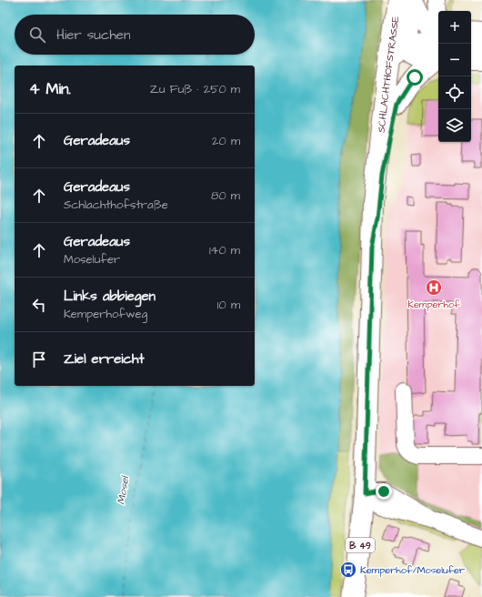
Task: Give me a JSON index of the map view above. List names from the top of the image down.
{
  "streets": {
    "main road": ["SCHLACHTHOFSTRASSE", "B 49"]
  },
  "crossings": [
    ["SCHLACHTHOFSTRASSE", "B 49"]
  ],
  "water": ["Mosel"],
  "places": {
    "hospital": ["Kemperhof"],
    "bus stop": ["Kemperhof/Moselufer"]
  },
  "page": {
    "map_buttons": ["+", "−"],
    "search": "Hier suchen",
    "heading": ["4 Min.", "Zu Fuß · 250 m"],
    "list": [
      ["Geradeaus", "20 m"],
      ["Geradeaus", "Schlachthofstraße", "80 m"],
      ["Geradeaus", "Moselufer", "140 m"],
      ["Links abbiegen", "Kemperhofweg", "10 m"],
      "Ziel erreicht"
    ]
  }
}
